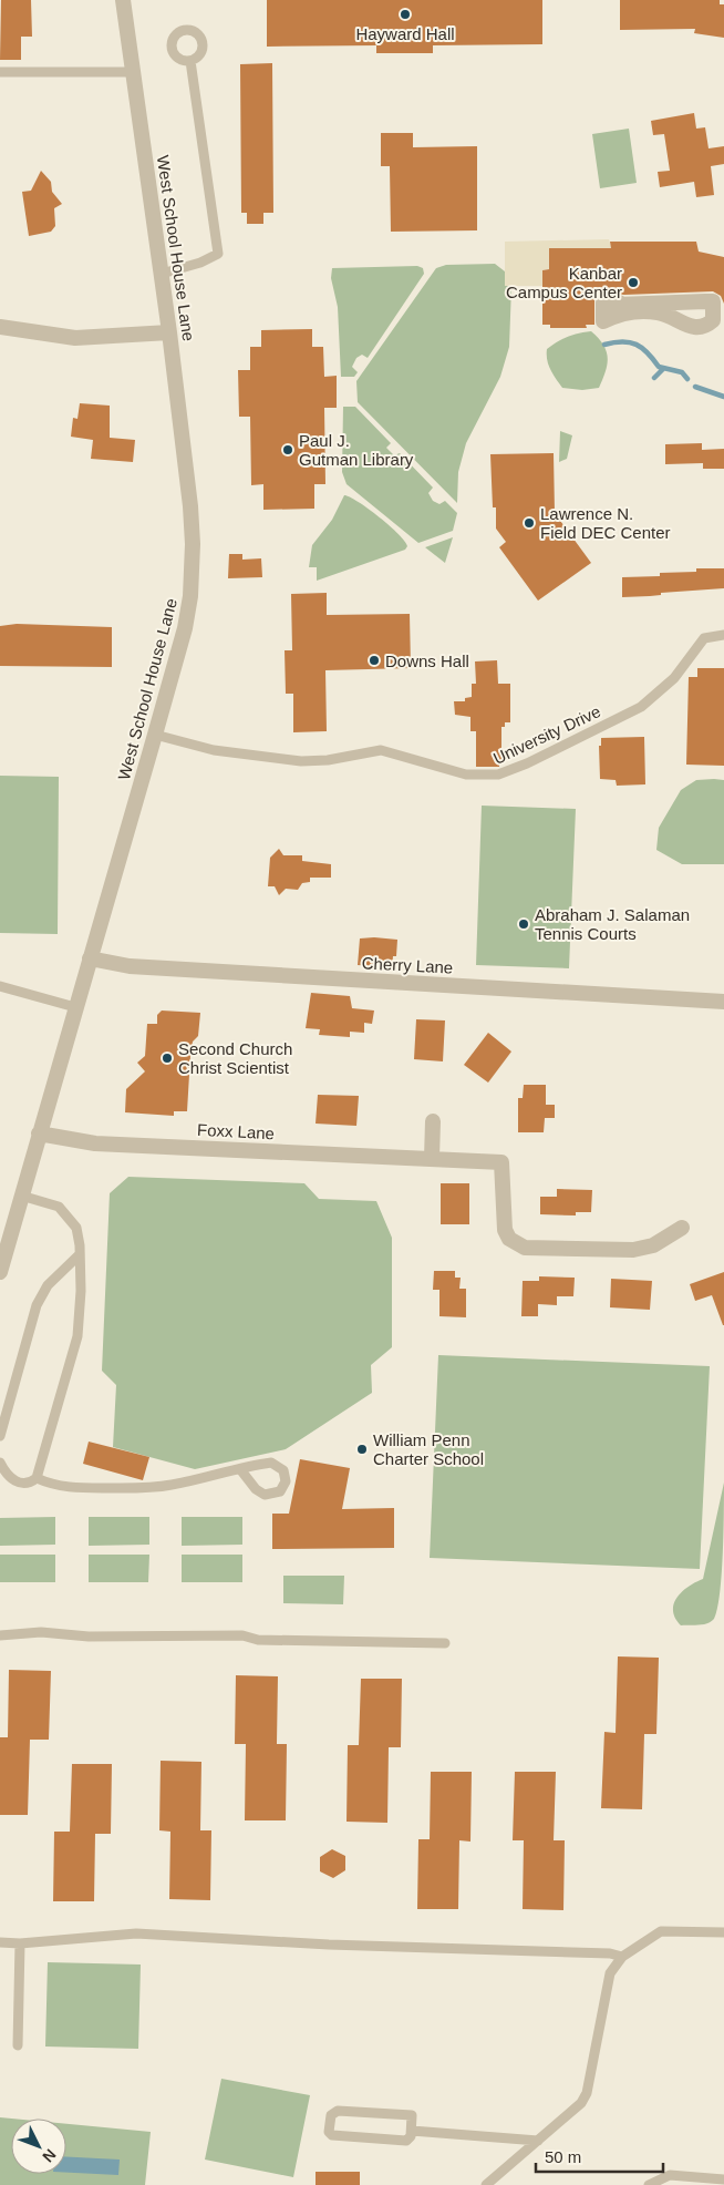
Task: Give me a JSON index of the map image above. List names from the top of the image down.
{
  "streets": {
    "street": ["West School House Lane", "Cherry Lane", "Foxx Lane"],
    "lane": ["University Drive"]
  },
  "crossings": [
    ["West School House Lane", "University Drive"],
    ["West School House Lane", "Cherry Lane"],
    ["West School House Lane", "Foxx Lane"]
  ],
  "places": [
    "Hayward Hall",
    "Kanbar Campus Center",
    "Paul J. Gutman Library",
    "Lawrence N. Field DEC Center",
    "Downs Hall",
    "Abraham J. Salaman Tennis Courts",
    "Second Church Christ Scientist",
    "William Penn Charter School"
  ],
  "scale_bar": "50 m",
  "north": "bottom right"
}
